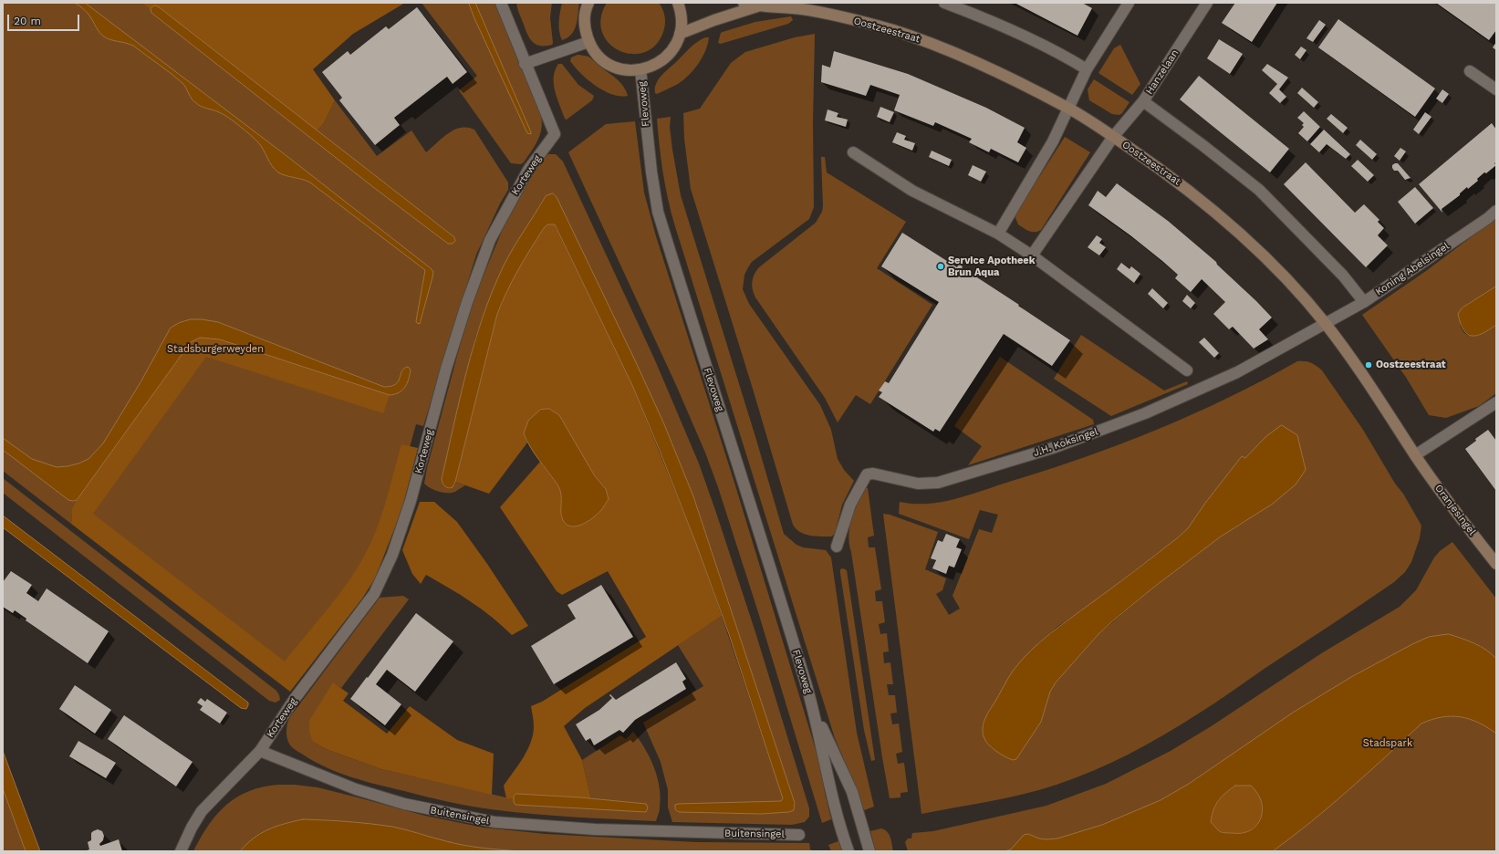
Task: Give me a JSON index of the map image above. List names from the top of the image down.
{
  "streets": {
    "street": [
      "Oostzeestraat",
      "Hanzelaan",
      "Flevoweg",
      "Korteweg",
      "Koning Abelsingel",
      "J.H. Koksingel",
      "Oranjesingel",
      "Buitensingel"
    ]
  },
  "crossings": [
    ["Oostzeestraat", "Hanzelaan"],
    ["Oostzeestraat", "Koning Abelsingel"],
    ["Oostzeestraat", "J.H. Koksingel"],
    ["Oostzeestraat", "Oranjesingel"],
    ["Korteweg", "Buitensingel"],
    ["Koning Abelsingel", "J.H. Koksingel"]
  ],
  "parks": ["Stadsburgerweyden", "Stadspark"],
  "places": ["Service Apotheek Brun Aqua", "Oostzeestraat"],
  "scale_bar": "20 m"
}
